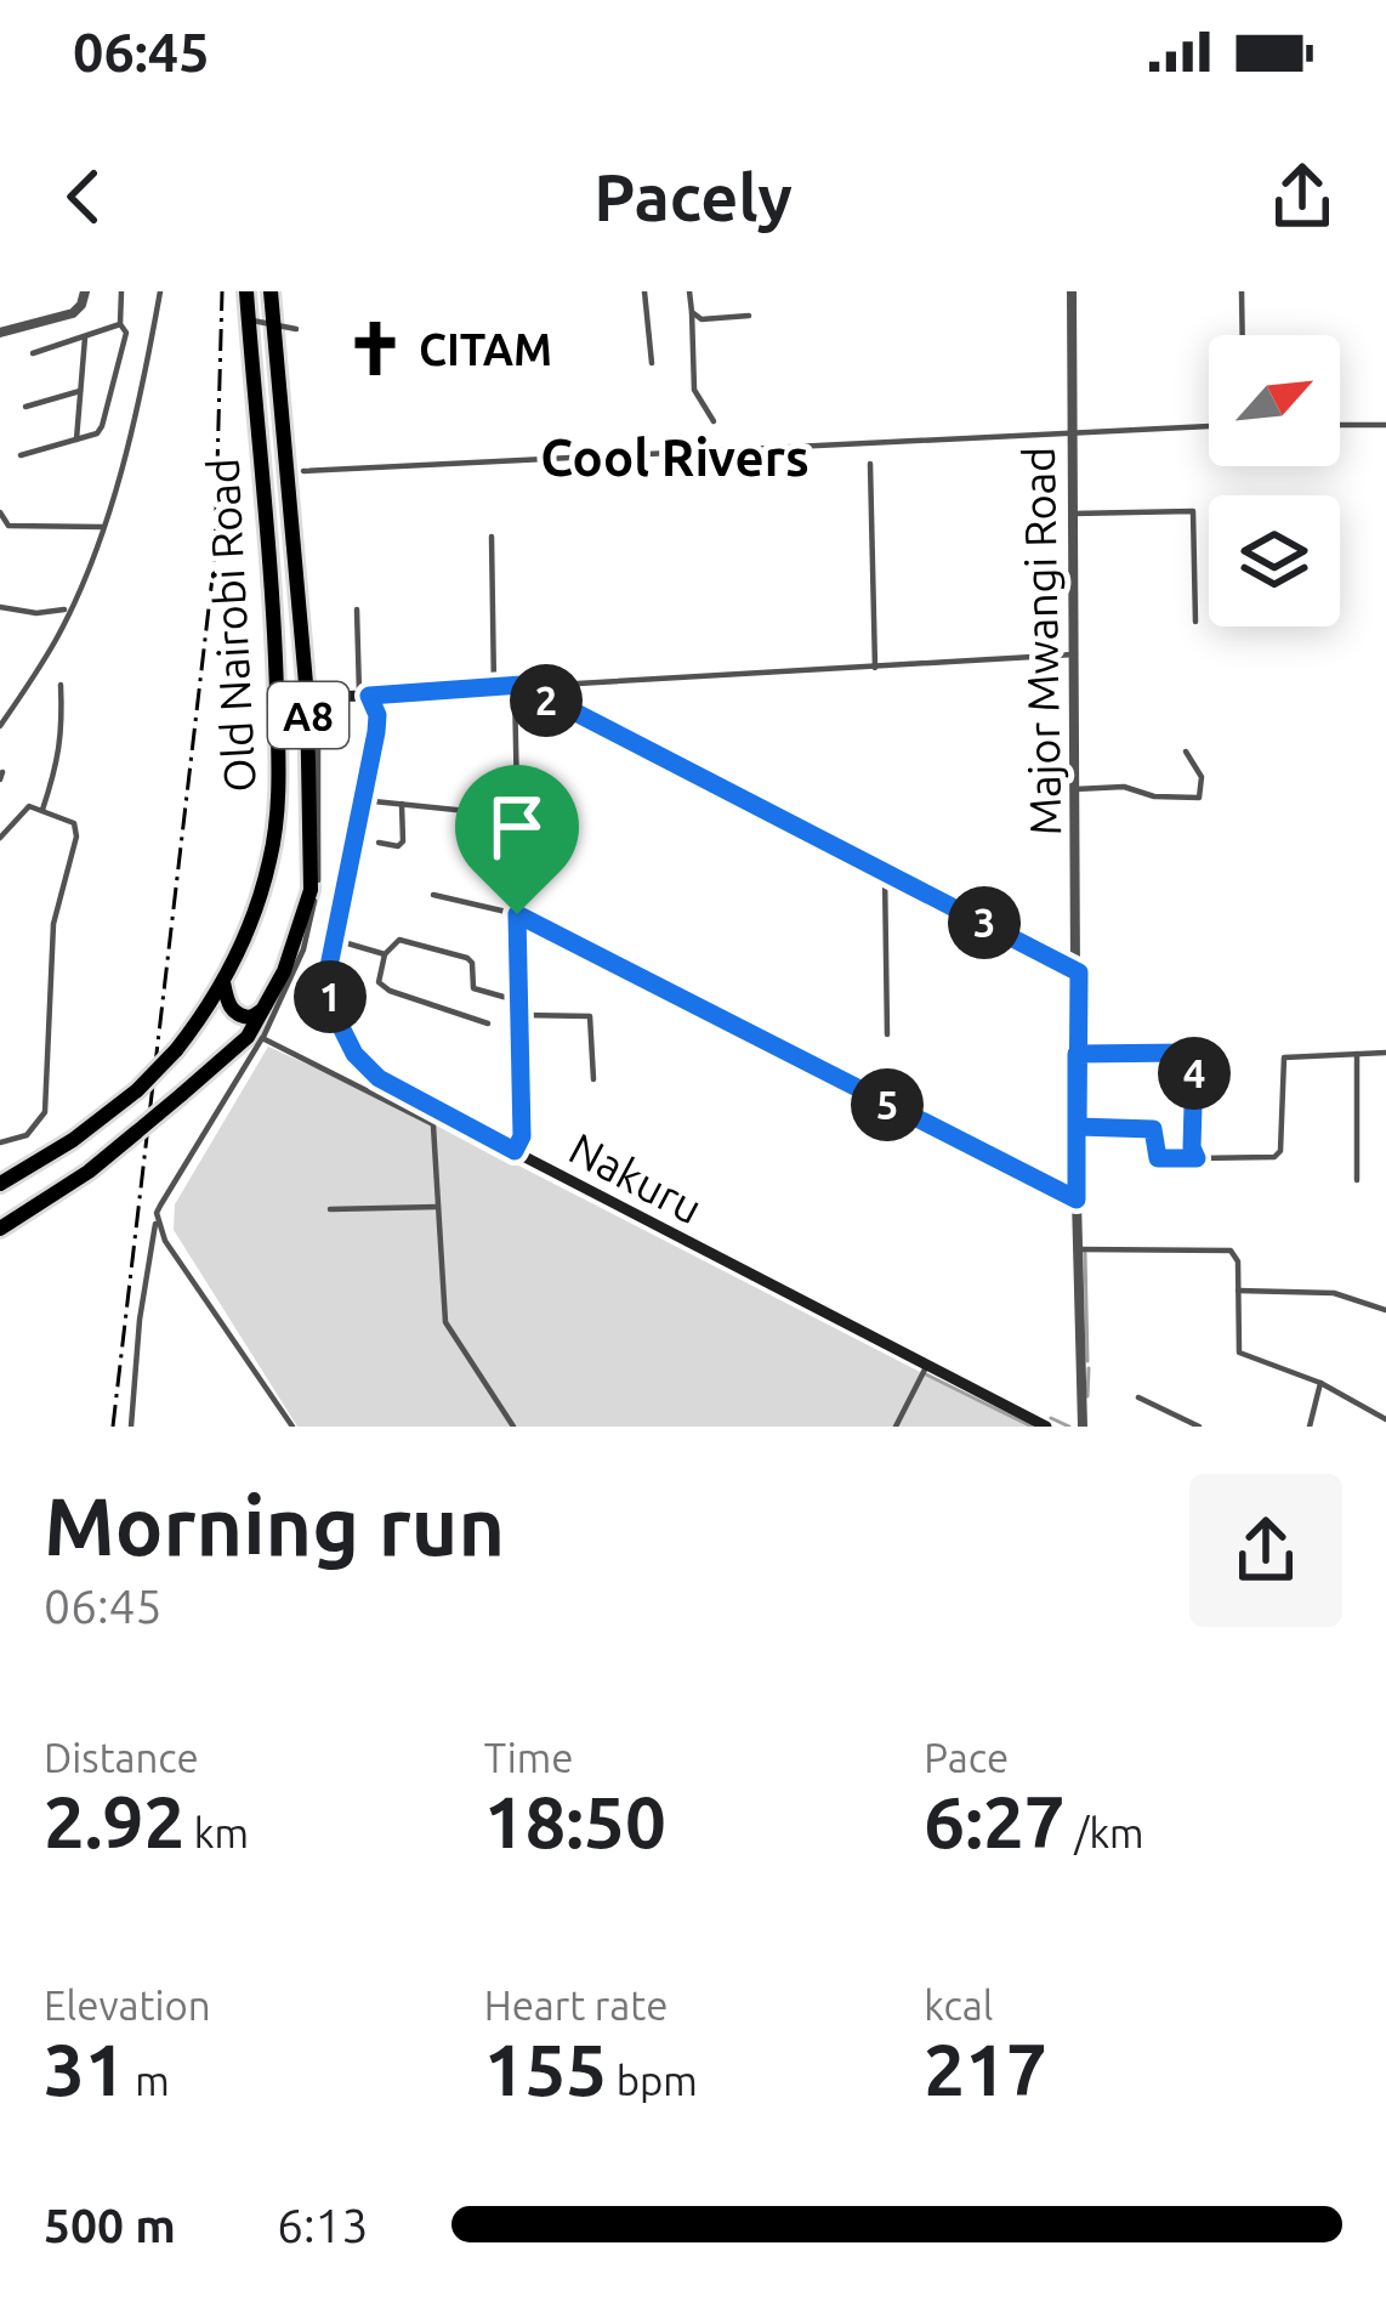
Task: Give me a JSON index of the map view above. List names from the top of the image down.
{
  "streets": {
    "highway": ["Old Nairobi Road", "A8"],
    "main road": ["Nakuru"],
    "street": ["Major Mwangi Road"]
  },
  "districts": ["Cool Rivers"],
  "places": {
    "church": ["CITAM"]
  },
  "north": "top right",
  "page": {
    "status": "06:45",
    "header": "Pacely",
    "pins": [
      "2",
      "3",
      "1",
      "4",
      "5"
    ],
    "heading": ["Morning run", "06:45"],
    "stats": [
      ["Distance", "2.92 km"],
      ["Time", "18:50"],
      ["Pace", "6:27 /km"],
      ["Elevation", "31 m"],
      ["Heart rate", "155 bpm"],
      ["kcal", "217"]
    ],
    "list": [
      {
        "name": "500 m",
        "note": "6:13"
      }
    ]
  }
}
